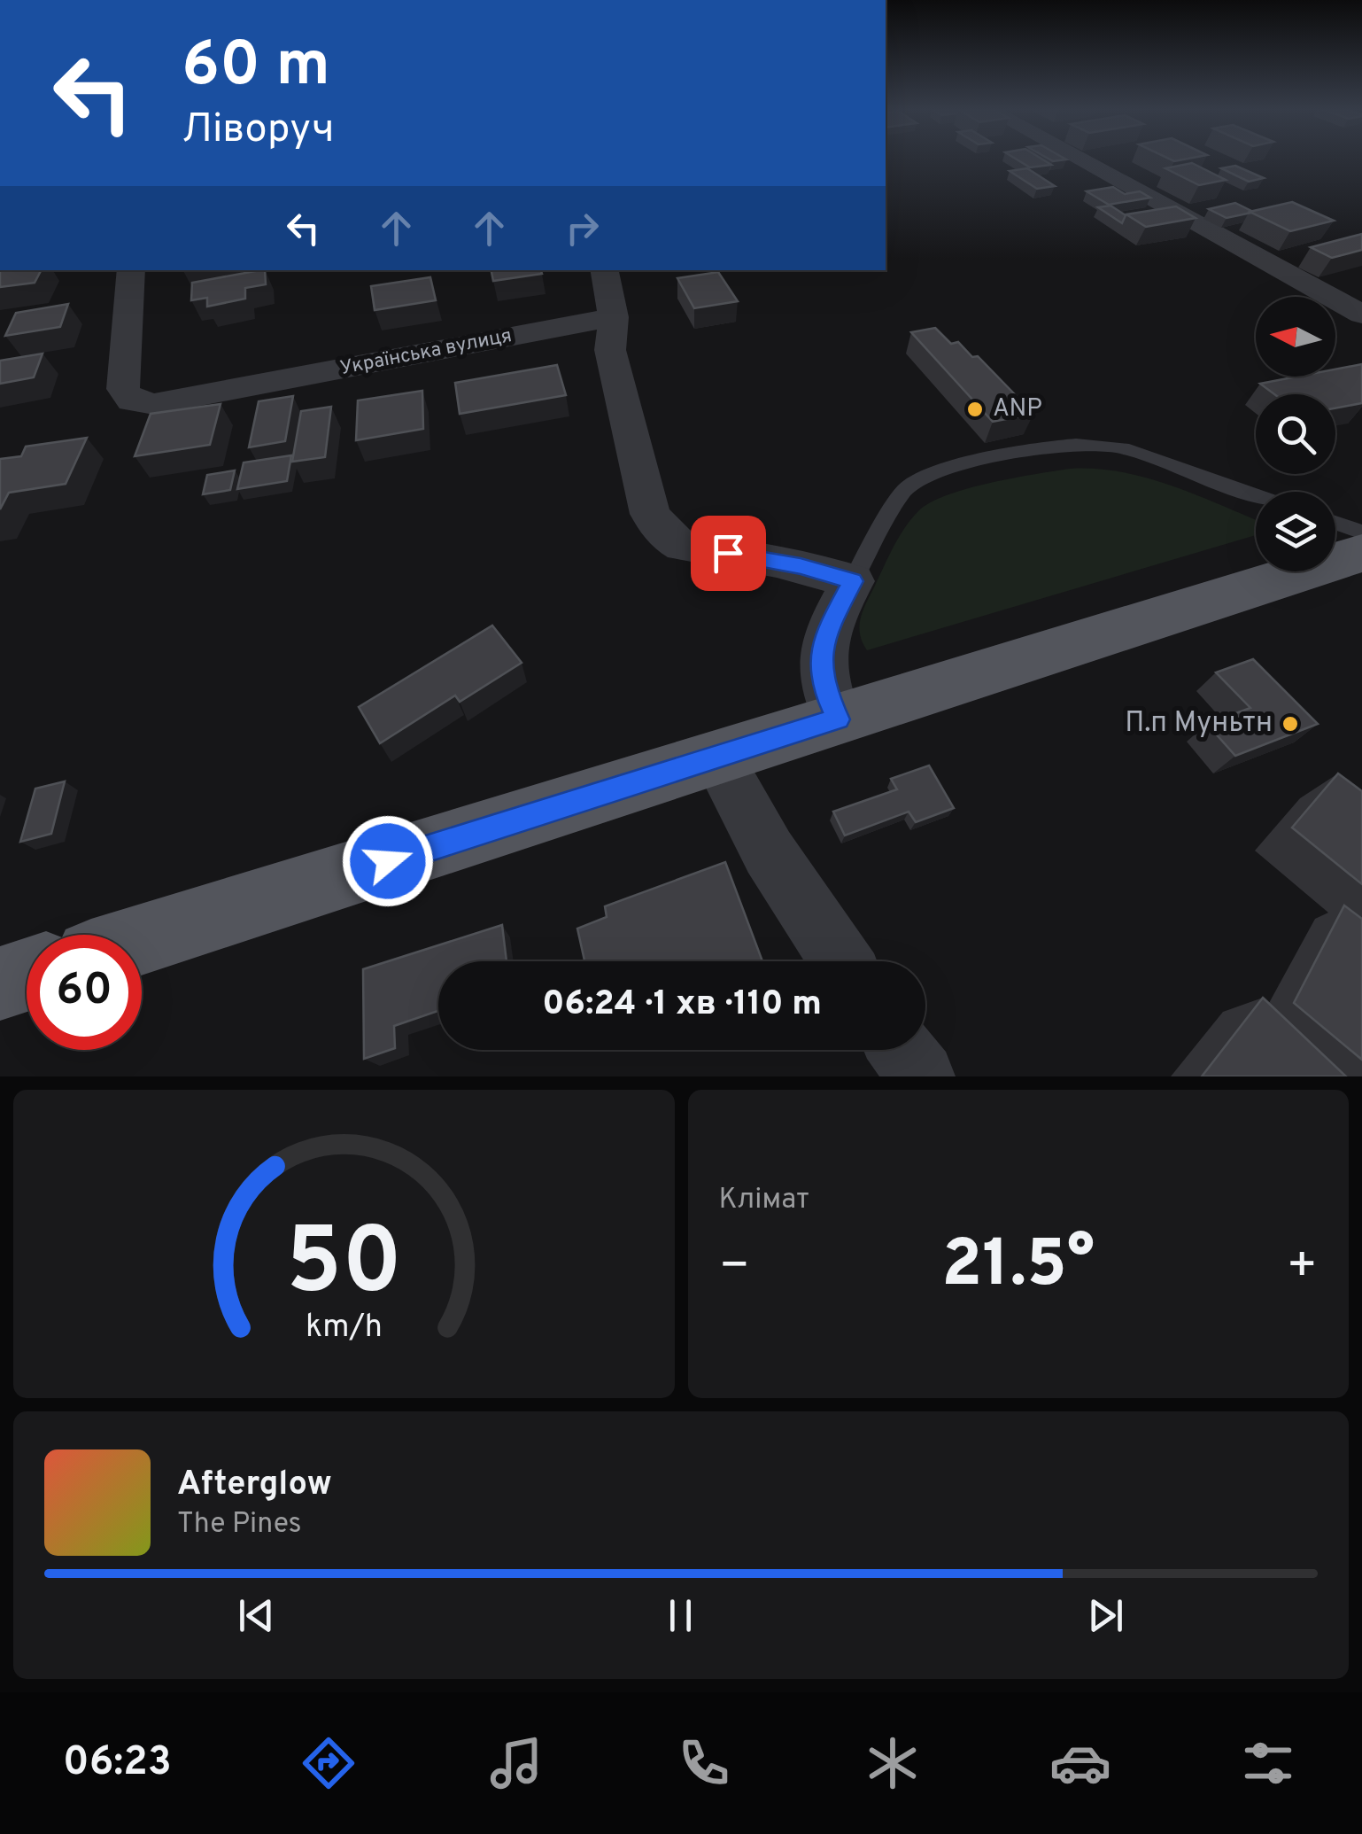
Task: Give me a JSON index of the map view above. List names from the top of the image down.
{
  "streets": {
    "street": ["Українська вулиця"]
  },
  "places": ["ANP", "П.п Муньтн"],
  "north": "left",
  "page": {
    "turn": ["60 m", "Ліворуч"],
    "limit": "60",
    "trip": "06:24 · 1 хв · 110 m",
    "tile": "Клімат",
    "heat": ["−", "21.5°", "+"],
    "song": ["Afterglow", "The Pines"],
    "tabs": "06:23",
    "gauge": ["50", "km/h"]
  }
}
